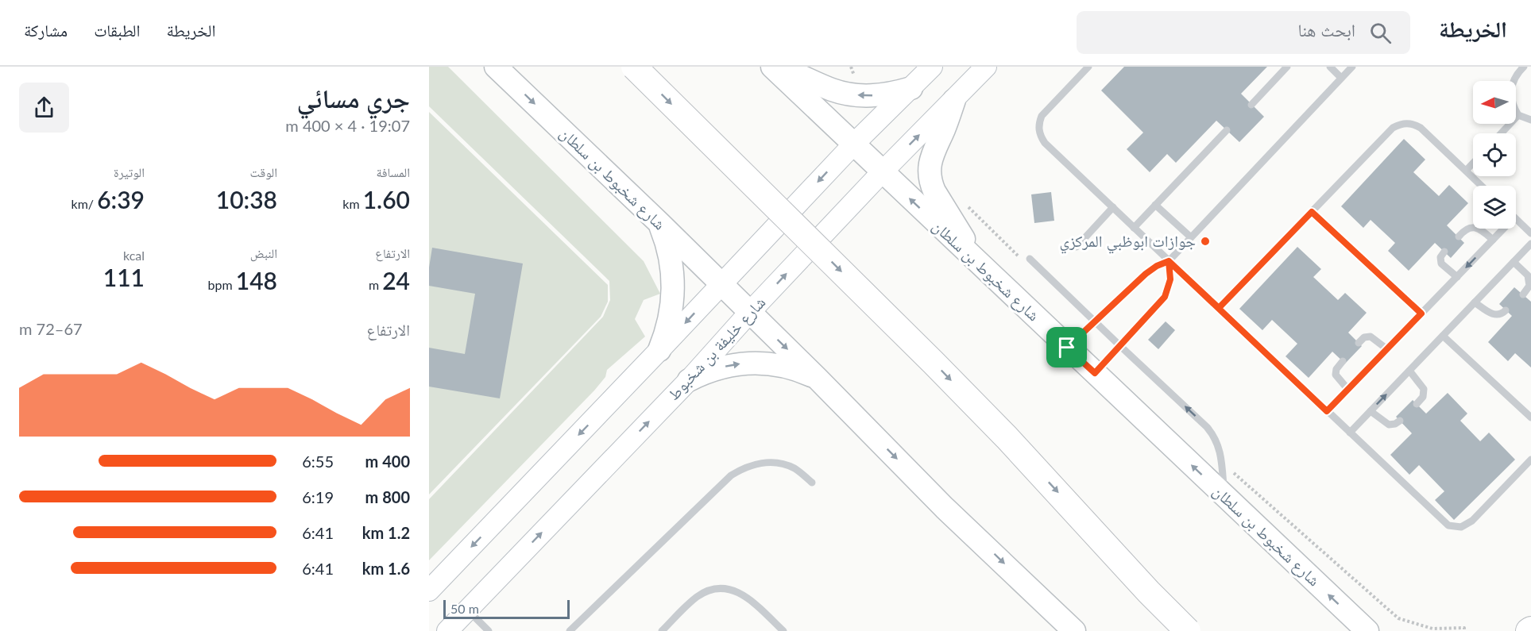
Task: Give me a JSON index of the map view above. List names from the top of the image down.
{
  "streets": {
    "main road": ["شارع شخبوط بن سلطان", "شارع خليفة بن شخبوط"]
  },
  "crossings": [
    ["شارع شخبوط بن سلطان", "شارع خليفة بن شخبوط"]
  ],
  "places": ["جوازات ابوظبي المركزي"],
  "scale_bar": "50 m",
  "north": "left",
  "page": {
    "header": "الخريطة",
    "search": "ابحث هنا",
    "nav": ["الخريطة", "الطبقات", "مشاركة"],
    "heading": ["جري مسائي", "19:07 · 4 × 400 m"],
    "stats": [
      ["المسافة", "1.60 km"],
      ["الوقت", "10:38"],
      ["الوتيرة", "6:39 /km"],
      ["الارتفاع", "24 m"],
      ["النبض", "148 bpm"],
      ["kcal", "111"]
    ],
    "chart": ["الارتفاع", "67–72 m"],
    "list": [
      {
        "name": "400 m",
        "note": "6:55"
      },
      {
        "name": "800 m",
        "note": "6:19"
      },
      {
        "name": "1.2 km",
        "note": "6:41"
      },
      {
        "name": "1.6 km",
        "note": "6:41"
      }
    ],
    "scale": "50 m"
  }
}
